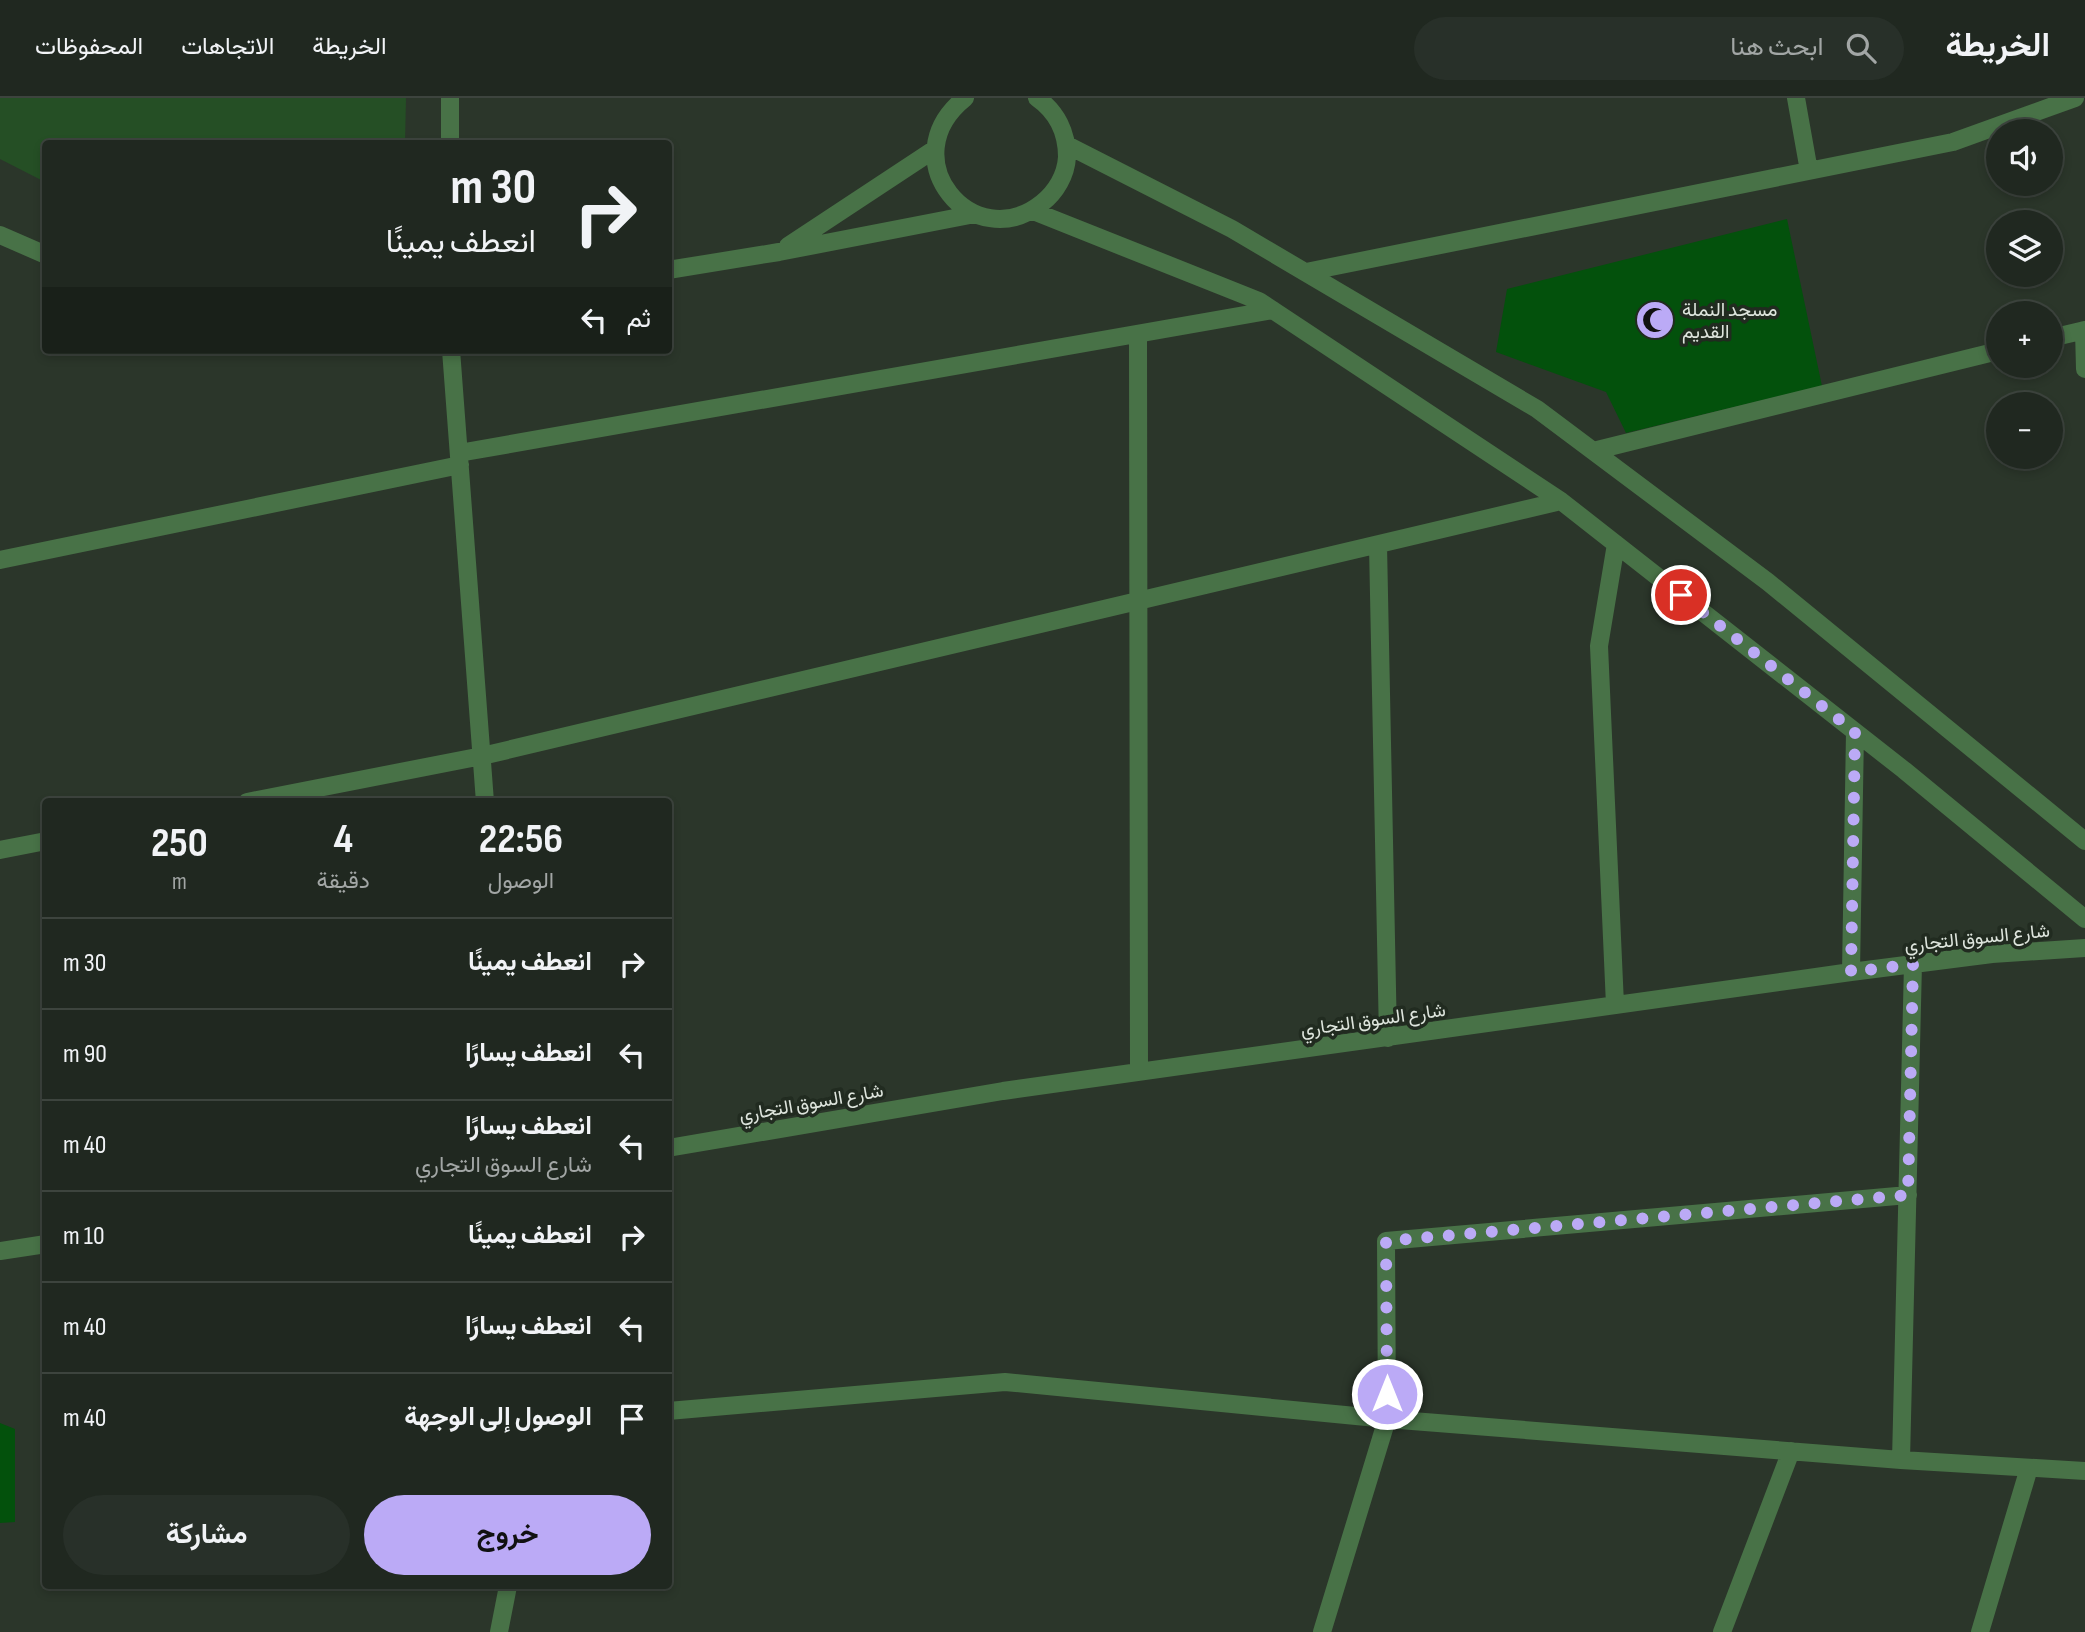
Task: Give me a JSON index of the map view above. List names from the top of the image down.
{
  "streets": {
    "street": ["شارع السوق التجاري"]
  },
  "places": {
    "mosque": ["مسجد النملة القديم"]
  },
  "page": {
    "header": "الخريطة",
    "search": "ابحث هنا",
    "nav": ["الخريطة", "الاتجاهات", "المحفوظات"],
    "map_buttons": ["+", "−"],
    "turn": ["30 m", "انعطف يمينًا"],
    "then": "ثم",
    "eta": [
      "22:56",
      "الوصول",
      "4",
      "دقيقة",
      "250",
      "m"
    ],
    "list": [
      {
        "name": "انعطف يمينًا",
        "value": "30 m"
      },
      {
        "name": "انعطف يسارًا",
        "value": "90 m"
      },
      {
        "name": "انعطف يسارًا",
        "note": "شارع السوق التجاري",
        "value": "40 m"
      },
      {
        "name": "انعطف يمينًا",
        "value": "10 m"
      },
      {
        "name": "انعطف يسارًا",
        "value": "40 m"
      },
      {
        "name": "الوصول إلى الوجهة",
        "value": "40 m"
      }
    ],
    "buttons": ["خروج", "مشاركة"]
  }
}
